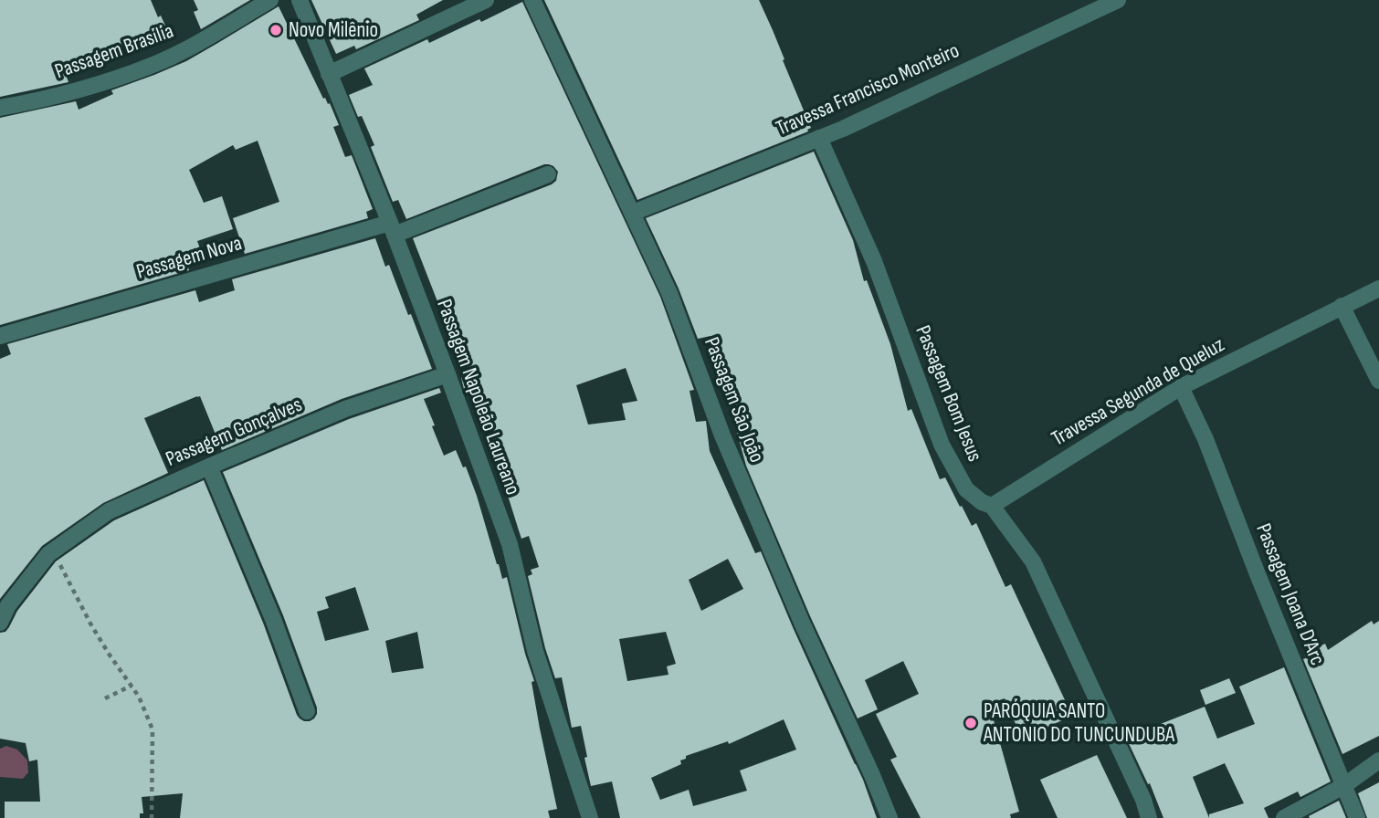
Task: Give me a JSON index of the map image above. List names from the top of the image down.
{
  "streets": {
    "street": [
      "Passagem Brasília",
      "Travessa Francisco Monteiro",
      "Passagem Nova",
      "Travessa Segunda de Queluz",
      "Passagem Bom Jesus",
      "Passagem Napoleão Laureano",
      "Passagem São João",
      "Passagem Gonçalves",
      "Passagem Joana D’Arc"
    ]
  },
  "crossings": [
    ["Travessa Francisco Monteiro", "Passagem Bom Jesus"],
    ["Travessa Francisco Monteiro", "Passagem São João"],
    ["Passagem Nova", "Passagem Napoleão Laureano"],
    ["Travessa Segunda de Queluz", "Passagem Bom Jesus"],
    ["Travessa Segunda de Queluz", "Passagem Joana D’Arc"],
    ["Passagem Napoleão Laureano", "Passagem Gonçalves"]
  ],
  "places": ["Novo Milênio", "PARÓQUIA SANTO ANTONIO DO TUNCUNDUBA"]
}
